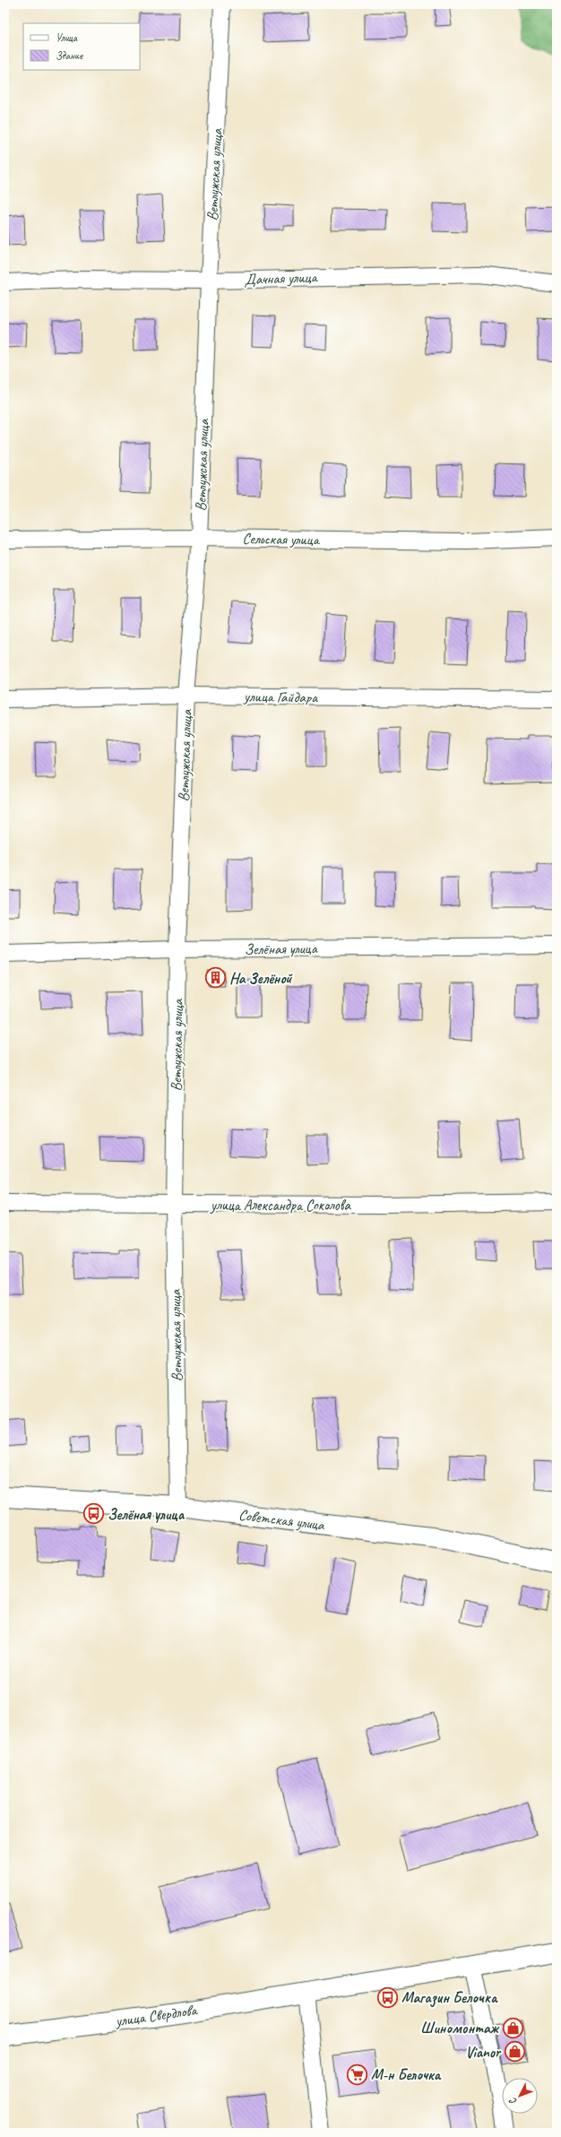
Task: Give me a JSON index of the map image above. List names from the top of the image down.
{
  "streets": {
    "main road": ["Советская улица", "улица Свердлова"],
    "street": [
      "Ветлужская улица",
      "Дачная улица",
      "Сельская улица",
      "улица Гайдара",
      "Зелёная улица",
      "улица Александра Соколова"
    ]
  },
  "crossings": [
    ["Ветлужская улица", "Дачная улица"],
    ["Ветлужская улица", "Сельская улица"],
    ["Ветлужская улица", "улица Гайдара"],
    ["Ветлужская улица", "Зелёная улица"],
    ["Ветлужская улица", "улица Александра Соколова"],
    ["Ветлужская улица", "Советская улица"]
  ],
  "places": {
    "building": ["На Зелёной"],
    "bus stop": ["Зелёная улица", "Магазин Белочка"],
    "shop": ["Шиномонтаж", "Vianor"],
    "supermarket": ["М-н Белочка"]
  },
  "legend": ["Улица", "Здание"],
  "north": "bottom left"
}
